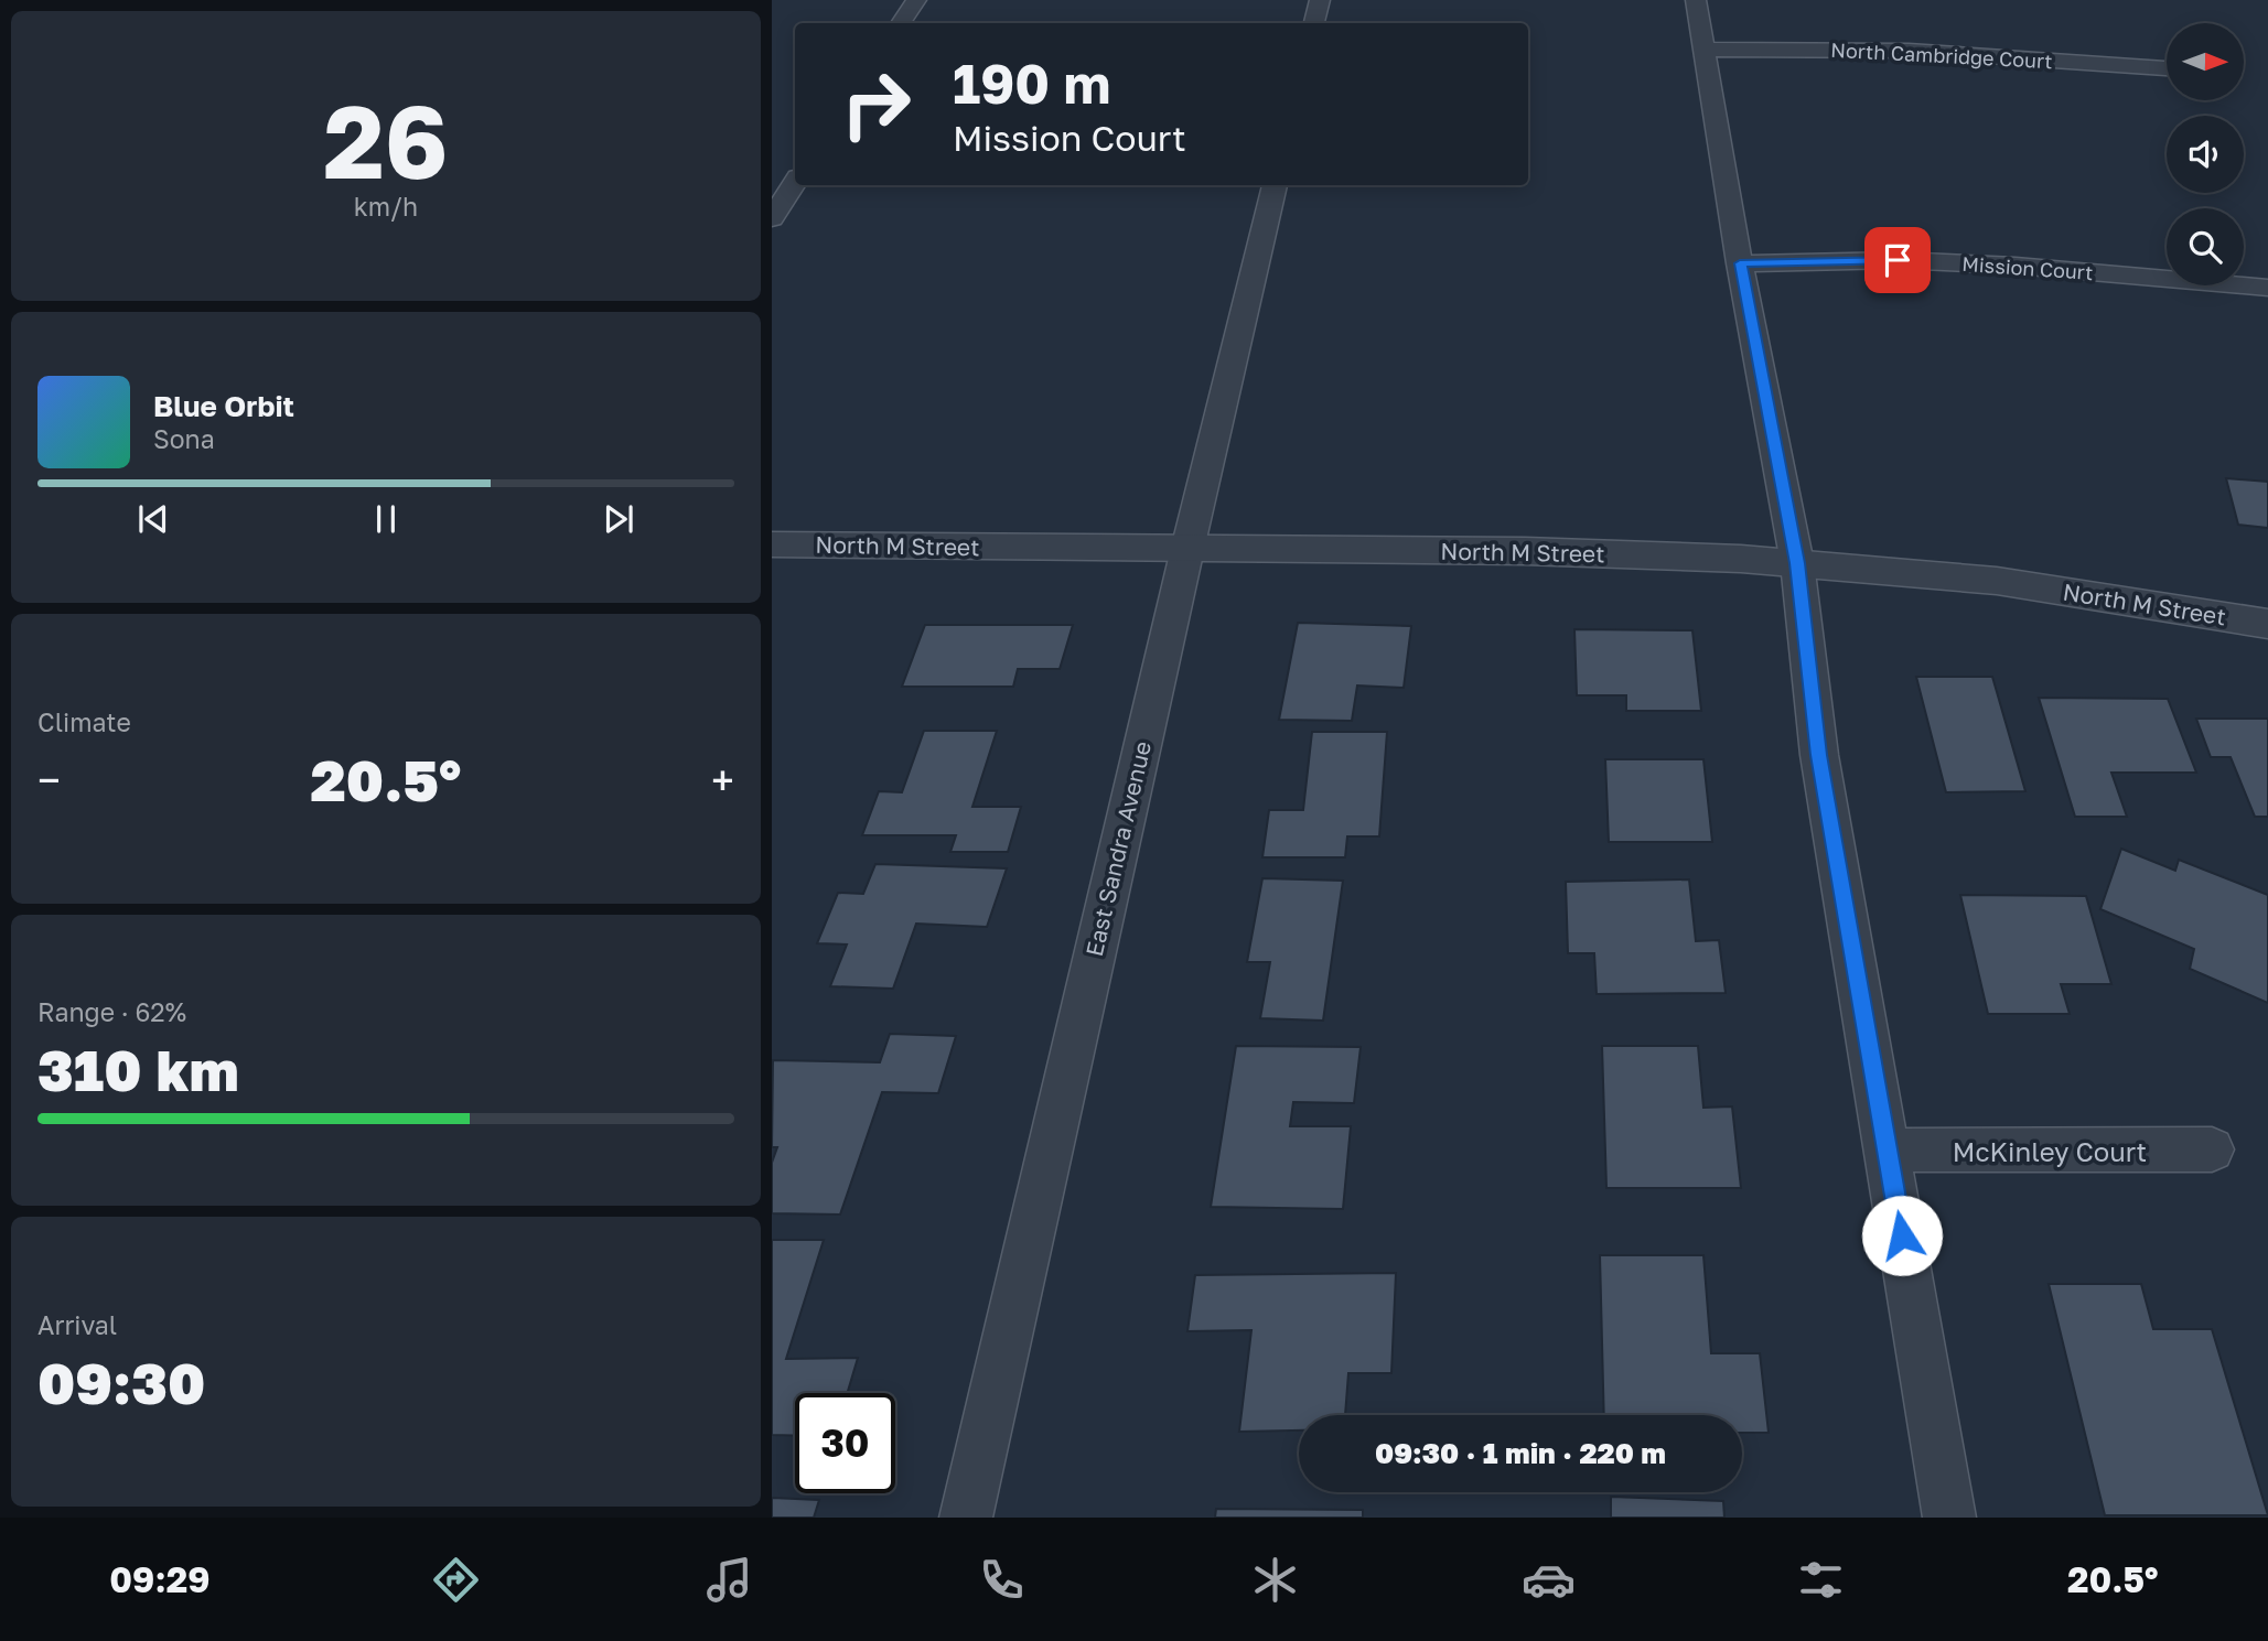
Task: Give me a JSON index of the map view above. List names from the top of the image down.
{
  "streets": {
    "street": [
      "North Cambridge Court",
      "Mission Court",
      "North M Street",
      "East Sandra Avenue",
      "McKinley Court"
    ]
  },
  "crossings": [
    ["North M Street", "East Sandra Avenue"]
  ],
  "north": "right",
  "page": {
    "tile": [
      ["26", "km/h"],
      "Climate",
      ["Range · 62%", "310 km"],
      ["Arrival", "09:30"]
    ],
    "turn": ["190 m", "Mission Court"],
    "song": ["Blue Orbit", "Sona"],
    "heat": ["−", "20.5°", "+"],
    "limit": "30",
    "trip": "09:30 · 1 min · 220 m",
    "tabs": ["09:29", "20.5°"]
  }
}
